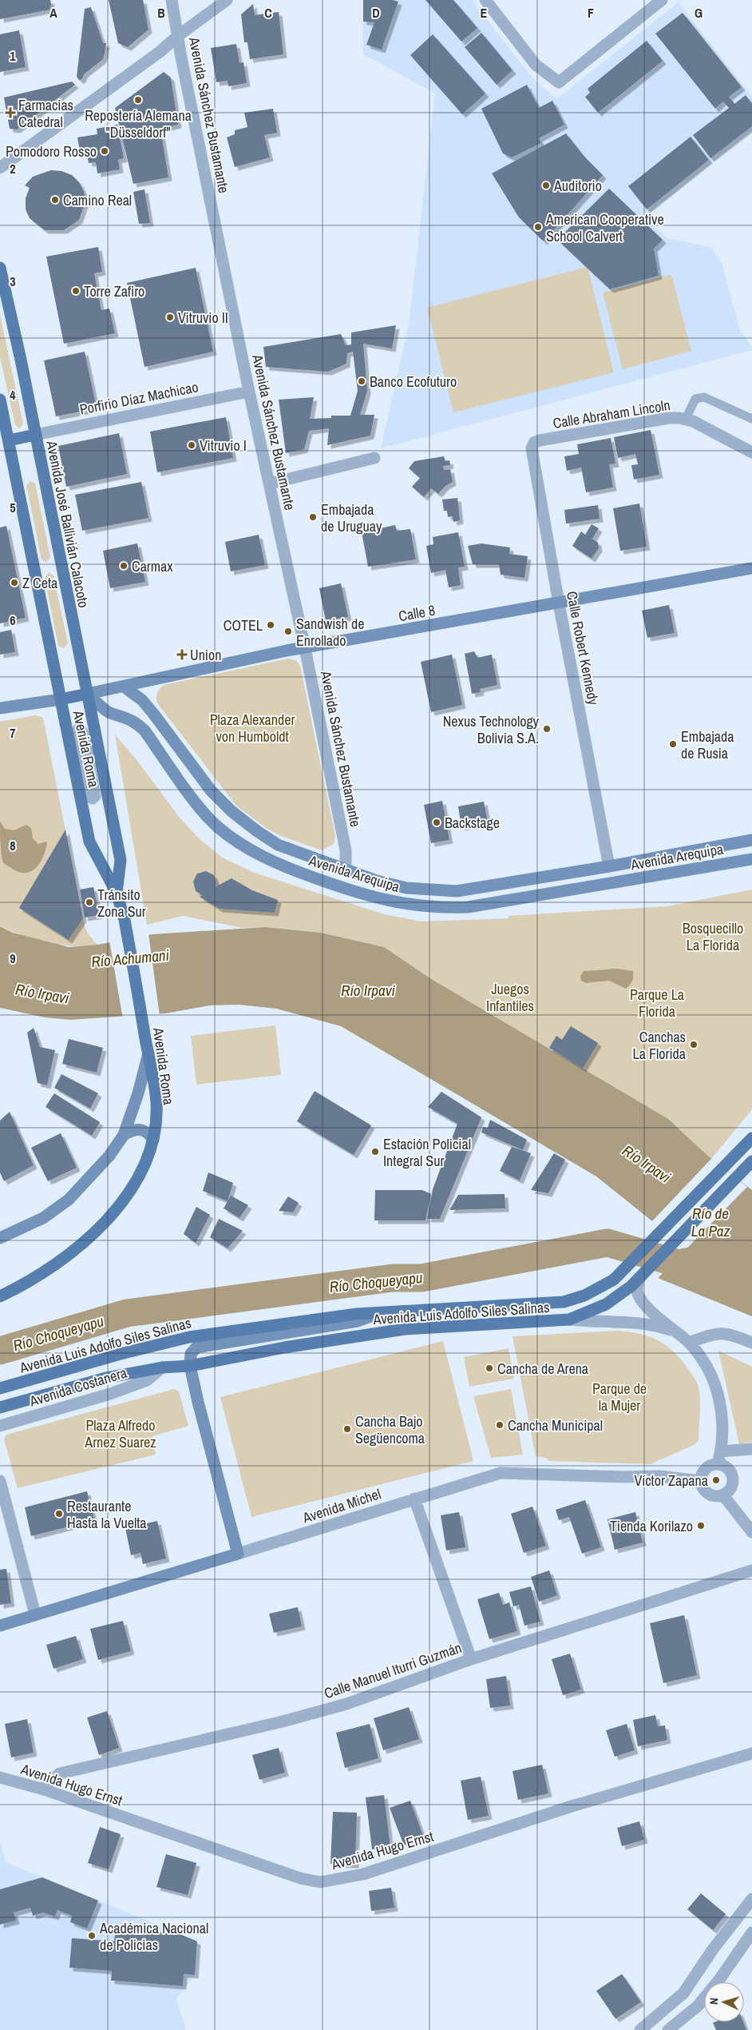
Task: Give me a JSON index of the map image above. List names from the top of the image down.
{
  "streets": {
    "main road": [
      "Avenida José Ballivián Calacoto",
      "Calle 8",
      "Avenida Roma",
      "Avenida Arequipa",
      "Avenida Luis Adolfo Siles Salinas",
      "Avenida Michel"
    ],
    "street": [
      "Avenida Sánchez Bustamante",
      "Porfirio Díaz Machicao",
      "Calle Abraham Lincoln",
      "Calle Robert Kennedy",
      "Avenida Costanera",
      "Calle Manuel Iturri Guzmán",
      "Avenida Hugo Ernst"
    ]
  },
  "crossings": [
    ["Avenida Sánchez Bustamante", "Porfirio Díaz Machicao"],
    ["Avenida Sánchez Bustamante", "Calle 8"],
    ["Avenida Sánchez Bustamante", "Avenida Arequipa"],
    ["Porfirio Díaz Machicao", "Avenida José Ballivián Calacoto"],
    ["Calle Abraham Lincoln", "Calle Robert Kennedy"],
    ["Avenida José Ballivián Calacoto", "Calle 8"],
    ["Avenida José Ballivián Calacoto", "Avenida Roma"],
    ["Avenida José Ballivián Calacoto", "Avenida Arequipa"],
    ["Calle 8", "Calle Robert Kennedy"],
    ["Calle 8", "Avenida Roma"],
    ["Calle 8", "Avenida Arequipa"],
    ["Calle Robert Kennedy", "Avenida Arequipa"],
    ["Avenida Roma", "Avenida Arequipa"],
    ["Avenida Luis Adolfo Siles Salinas", "Avenida Costanera"],
    ["Calle Manuel Iturri Guzmán", "Avenida Hugo Ernst"]
  ],
  "water": [
    "Río Achumani",
    "Río Irpavi",
    "Río de La Paz",
    "Río Choqueyapu"
  ],
  "parks": [
    "Plaza Alexander von Humboldt",
    "Bosquecillo La Florida",
    "Juegos Infantiles",
    "Parque La Florida",
    "Parque de la Mujer",
    "Plaza Alfredo Arnez Suarez"
  ],
  "places": {
    "other": [
      "Repostería Alemana \"Düsseldorf\"",
      "Pomodoro Rosso",
      "Auditorio",
      "Camino Real",
      "American Cooperative School Calvert",
      "Torre Zafiro",
      "Vitruvio II",
      "Banco Ecofuturo",
      "Vitruvio I",
      "Embajada de Uruguay",
      "Carmax",
      "Z Ceta",
      "COTEL",
      "Sandwish de Enrollado",
      "Nexus Technology Bolivia S.A.",
      "Embajada de Rusia",
      "Backstage",
      "Tránsito Zona Sur",
      "Canchas La Florida",
      "Estación Policial Integral Sur",
      "Cancha de Arena",
      "Cancha Municipal",
      "Cancha Bajo Següencoma",
      "Víctor Zapana",
      "Restaurante Hasta la Vuelta",
      "Tienda Korilazo",
      "Académica Nacional de Policias"
    ],
    "health": ["Farmacias Catedral", "Union"]
  },
  "north": "left",
  "grid": {
    "columns": [
      "A",
      "B",
      "C",
      "D",
      "E",
      "F",
      "G"
    ],
    "rows": [
      "1",
      "2",
      "3",
      "4",
      "5",
      "6",
      "7",
      "8",
      "9"
    ]
  }
}
